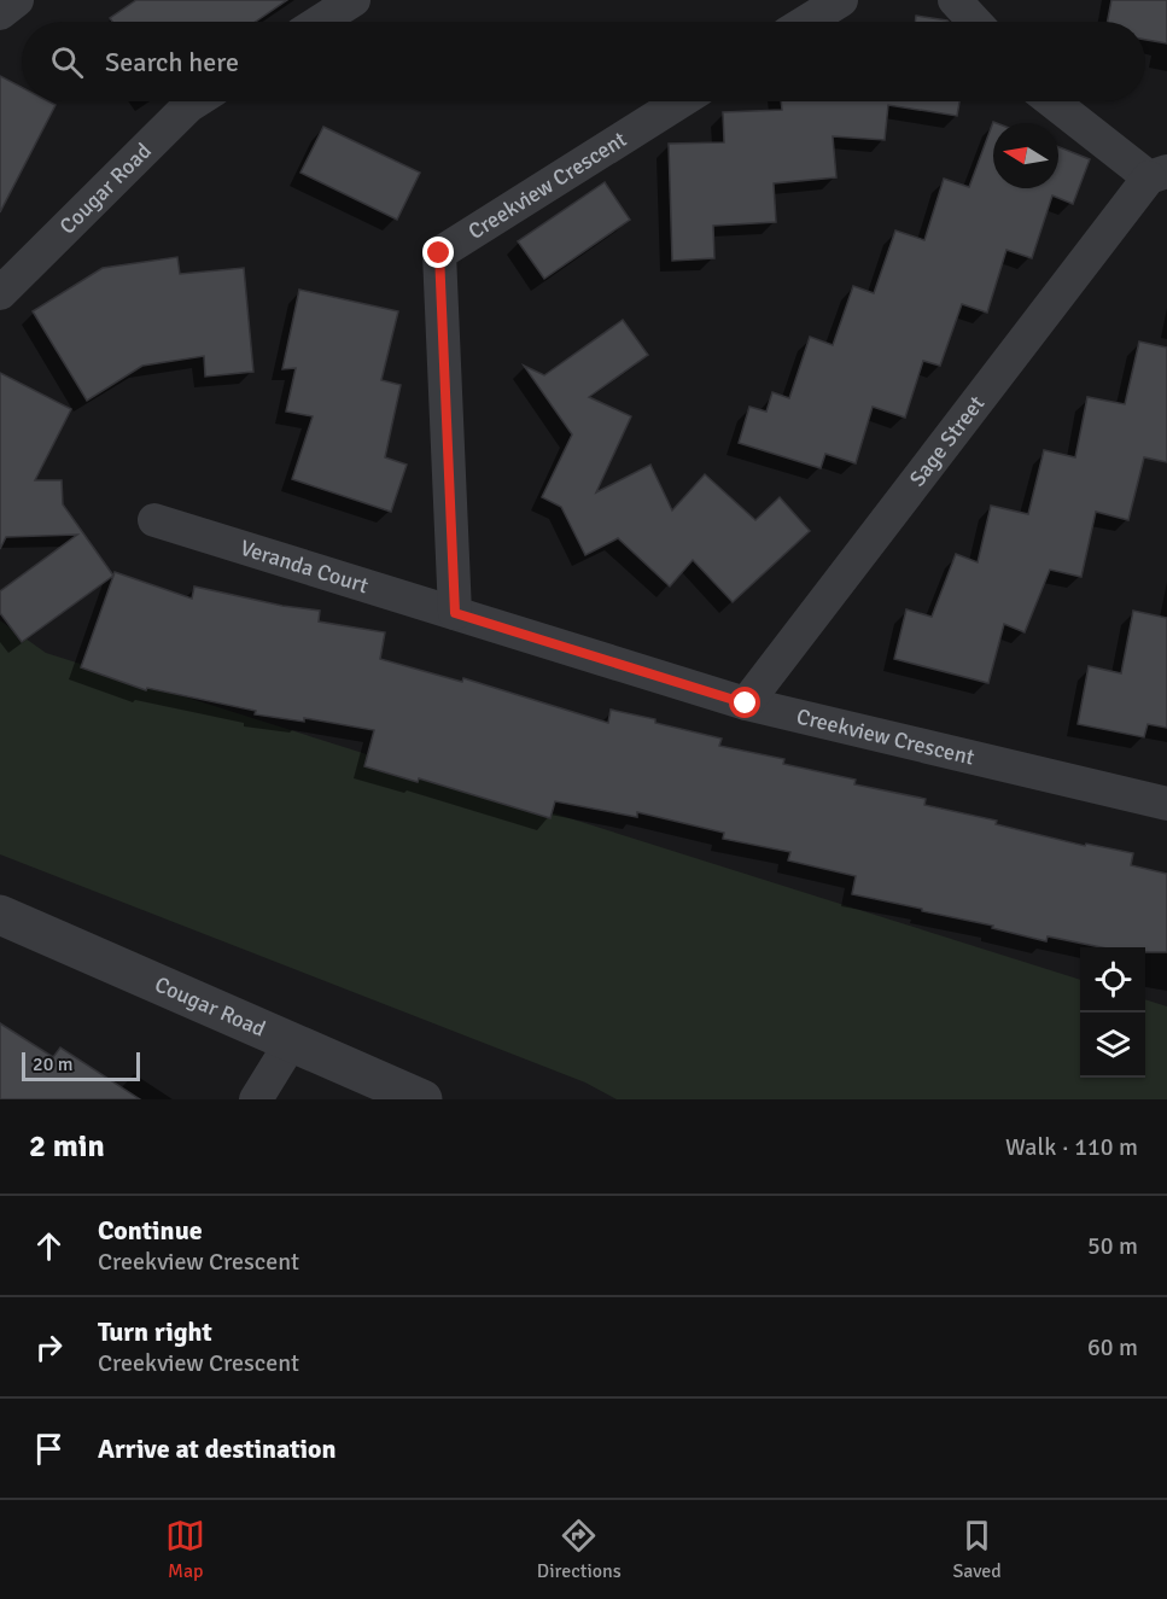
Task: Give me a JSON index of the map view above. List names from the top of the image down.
{
  "streets": {
    "street": [
      "Creekview Crescent",
      "Cougar Road",
      "Sage Street",
      "Veranda Court"
    ]
  },
  "crossings": [
    ["Creekview Crescent", "Sage Street"],
    ["Creekview Crescent", "Veranda Court"]
  ],
  "scale_bar": "20 m",
  "north": "left",
  "page": {
    "search": "Search here",
    "scale": "20 m",
    "heading": ["2 min", "Walk · 110 m"],
    "list": [
      ["Continue", "Creekview Crescent", "50 m"],
      ["Turn right", "Creekview Crescent", "60 m"],
      "Arrive at destination"
    ],
    "nav": ["Map", "Directions", "Saved"]
  }
}
